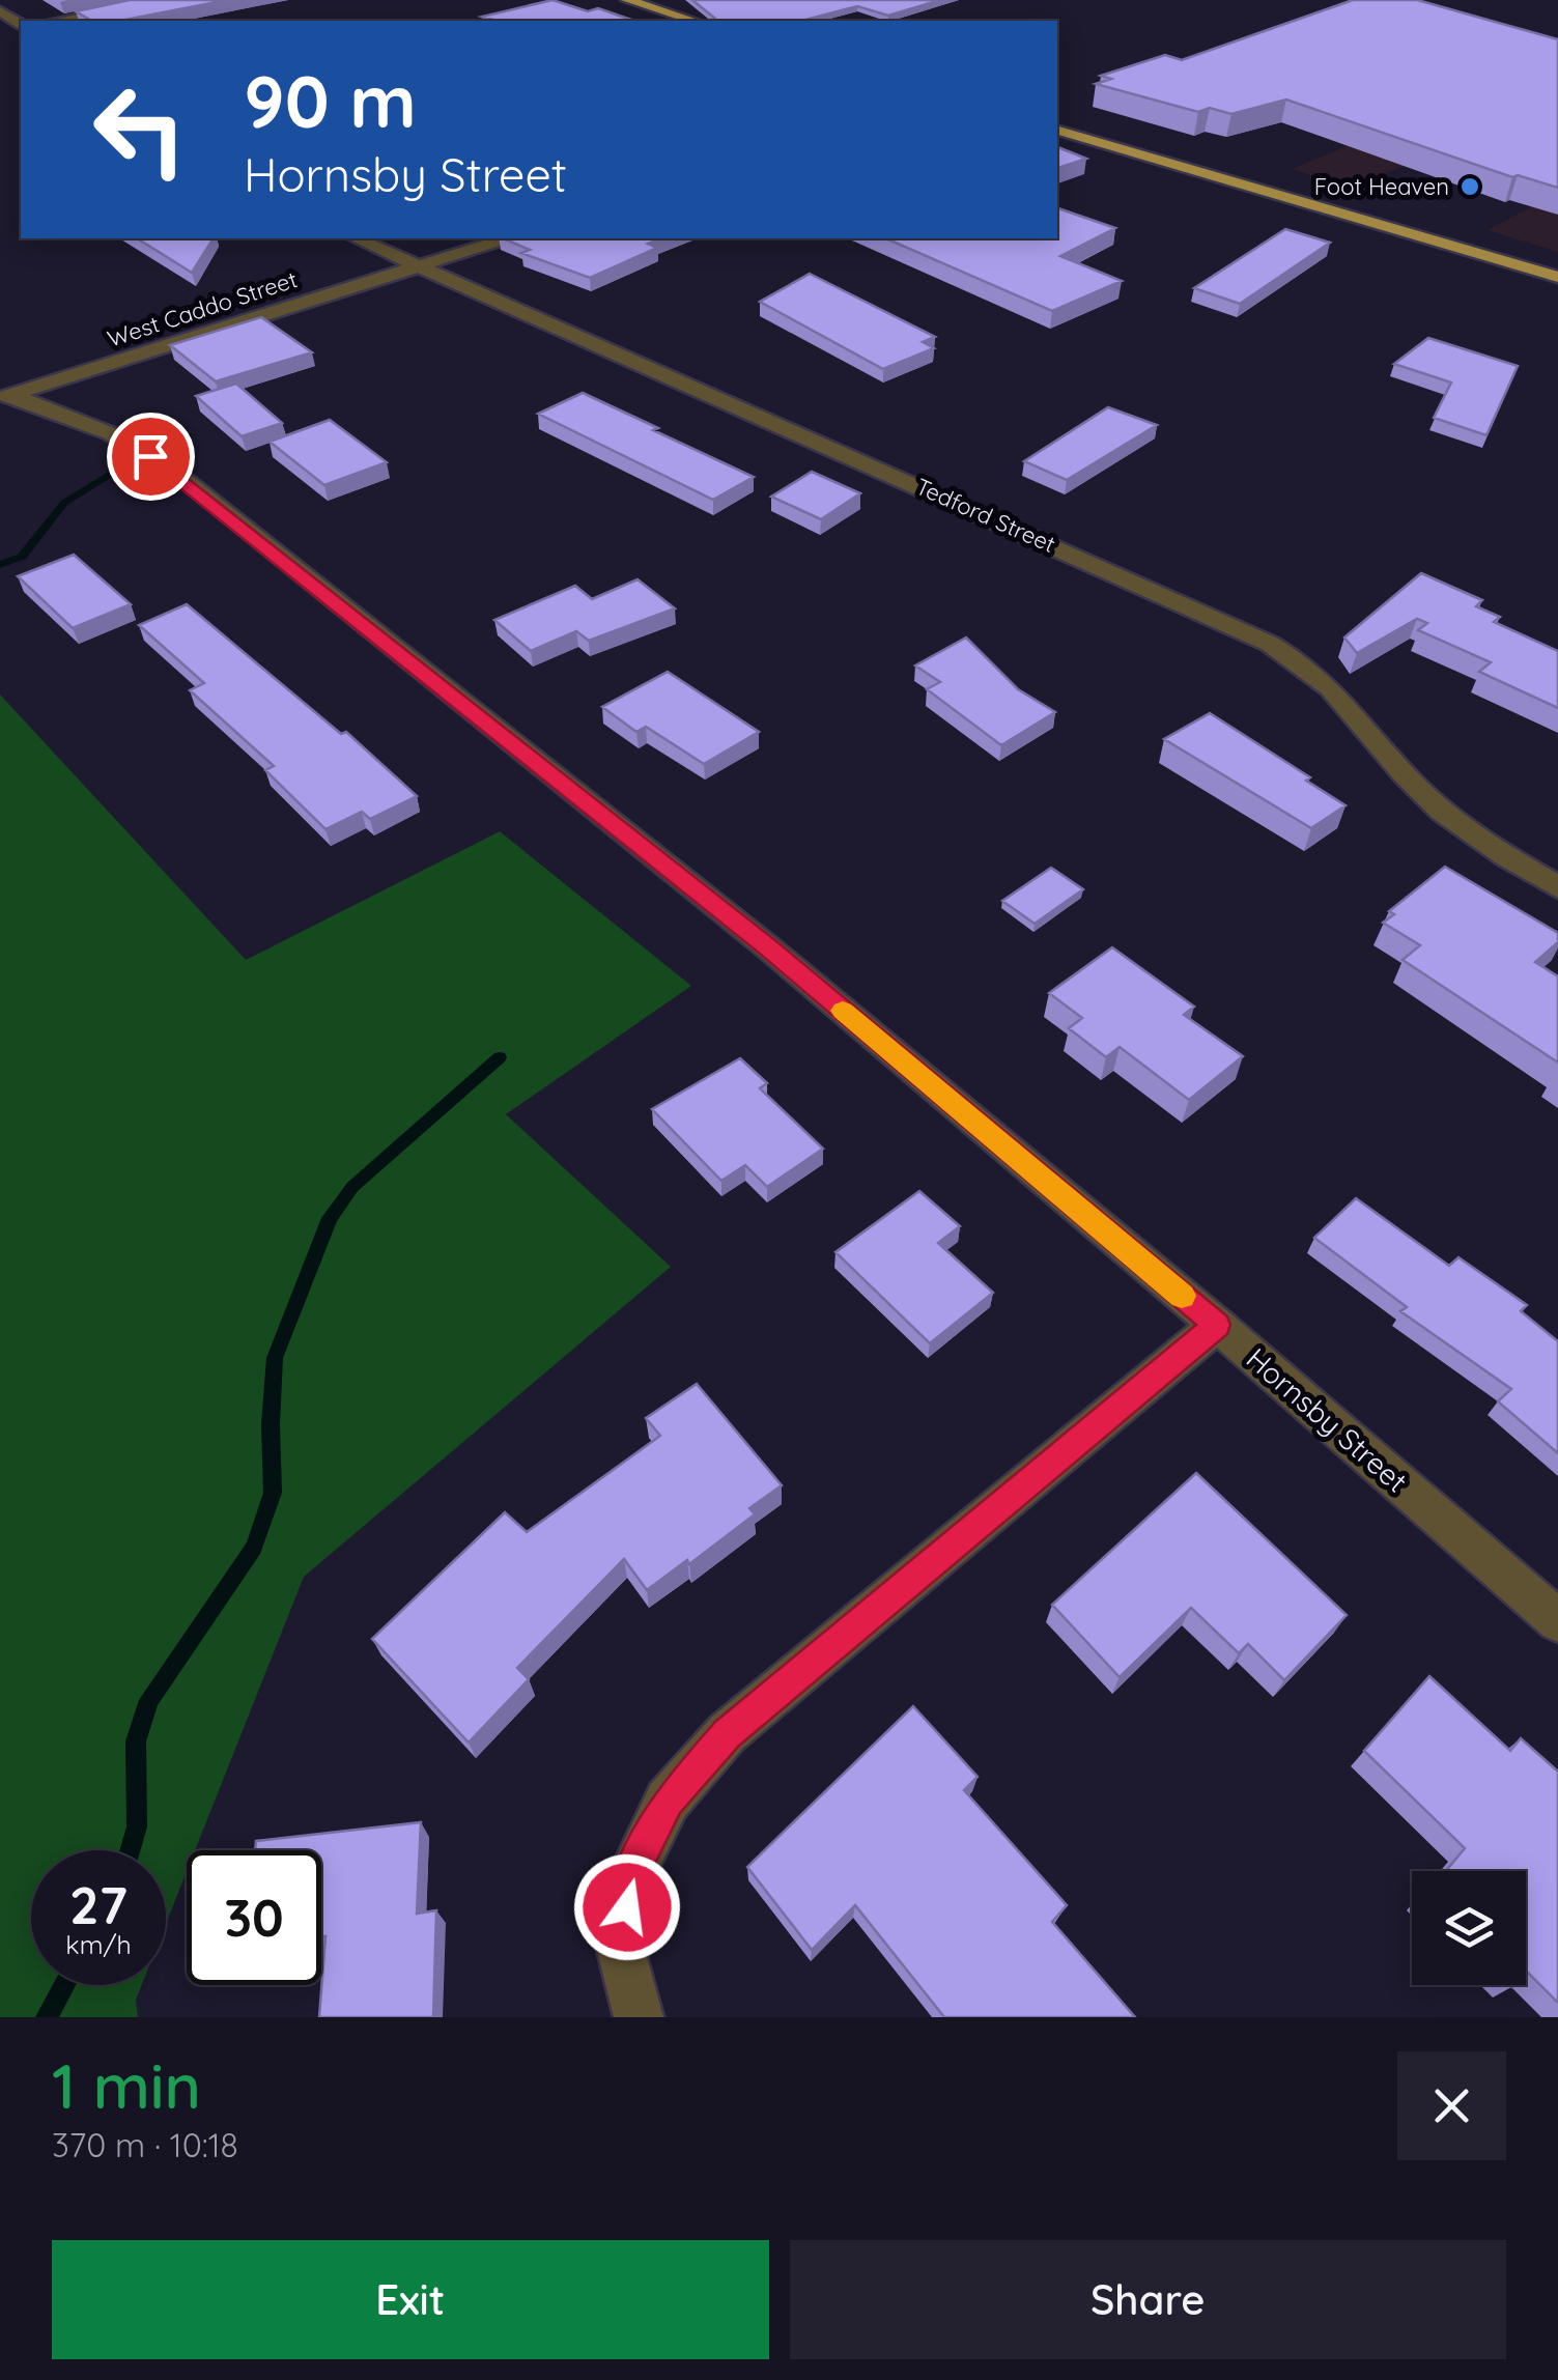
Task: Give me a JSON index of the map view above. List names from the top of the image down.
{
  "streets": {
    "street": ["West Caddo Street", "Tedford Street", "Hornsby Street"]
  },
  "crossings": [
    ["West Caddo Street", "Tedford Street"],
    ["West Caddo Street", "Hornsby Street"]
  ],
  "places": ["Foot Heaven"],
  "page": {
    "turn": ["90 m", "Hornsby Street"],
    "speed": "27 km/h",
    "limit": "30",
    "heading": ["1 min", "370 m · 10:18"],
    "buttons": ["Exit", "Share"]
  }
}
